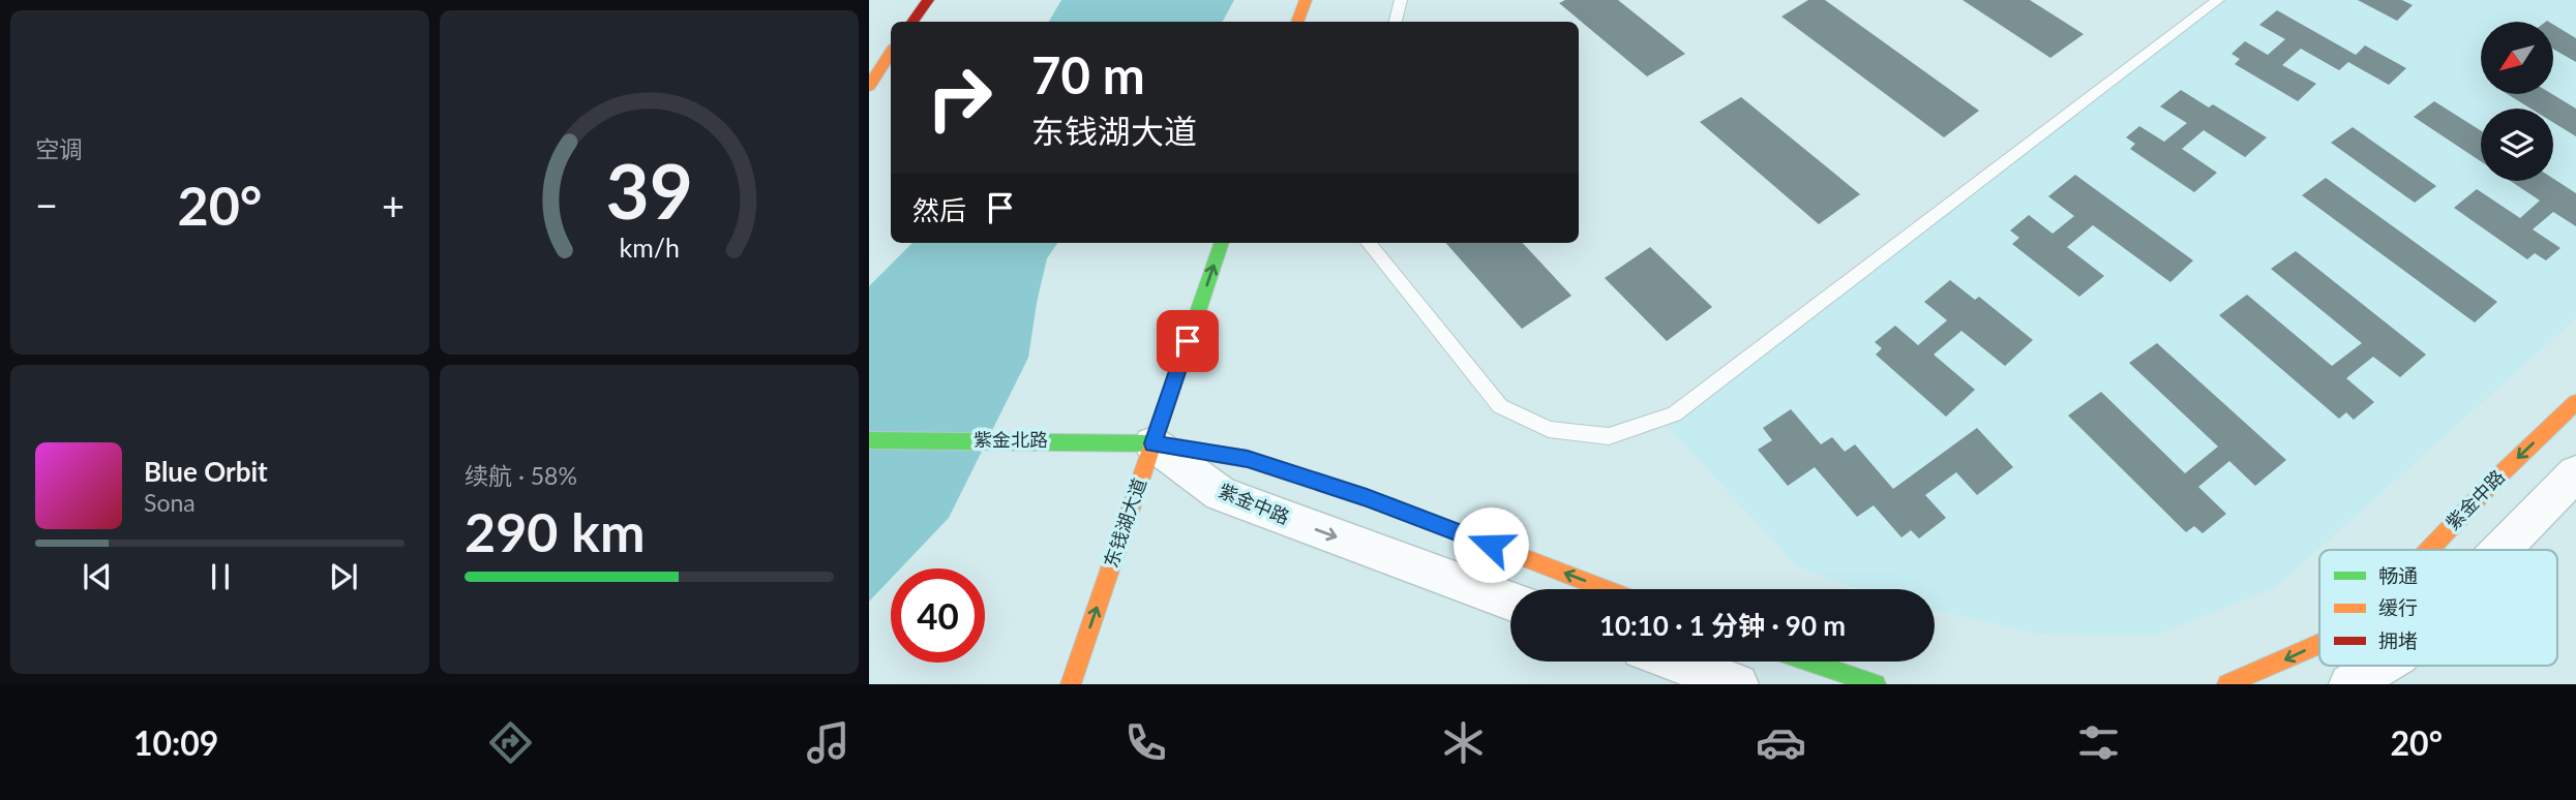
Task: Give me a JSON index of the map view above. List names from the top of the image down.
{
  "streets": {
    "street": ["紫金北路", "紫金中路", "东钱湖大道"]
  },
  "crossings": [
    ["紫金北路", "紫金中路"],
    ["紫金北路", "东钱湖大道"],
    ["紫金中路", "东钱湖大道"]
  ],
  "one_way": ["东钱湖大道"],
  "legend": ["畅通", "缓行", "拥堵"],
  "north": "bottom left",
  "page": {
    "tile": [
      "空调",
      ["续航 · 58%", "290 km"]
    ],
    "turn": ["70 m", "东钱湖大道"],
    "then": "然后",
    "heat": ["−", "20°", "+"],
    "song": ["Blue Orbit", "Sona"],
    "limit": "40",
    "trip": "10:10 · 1 分钟 · 90 m",
    "tabs": ["10:09", "20°"],
    "gauge": ["39", "km/h"]
  }
}
